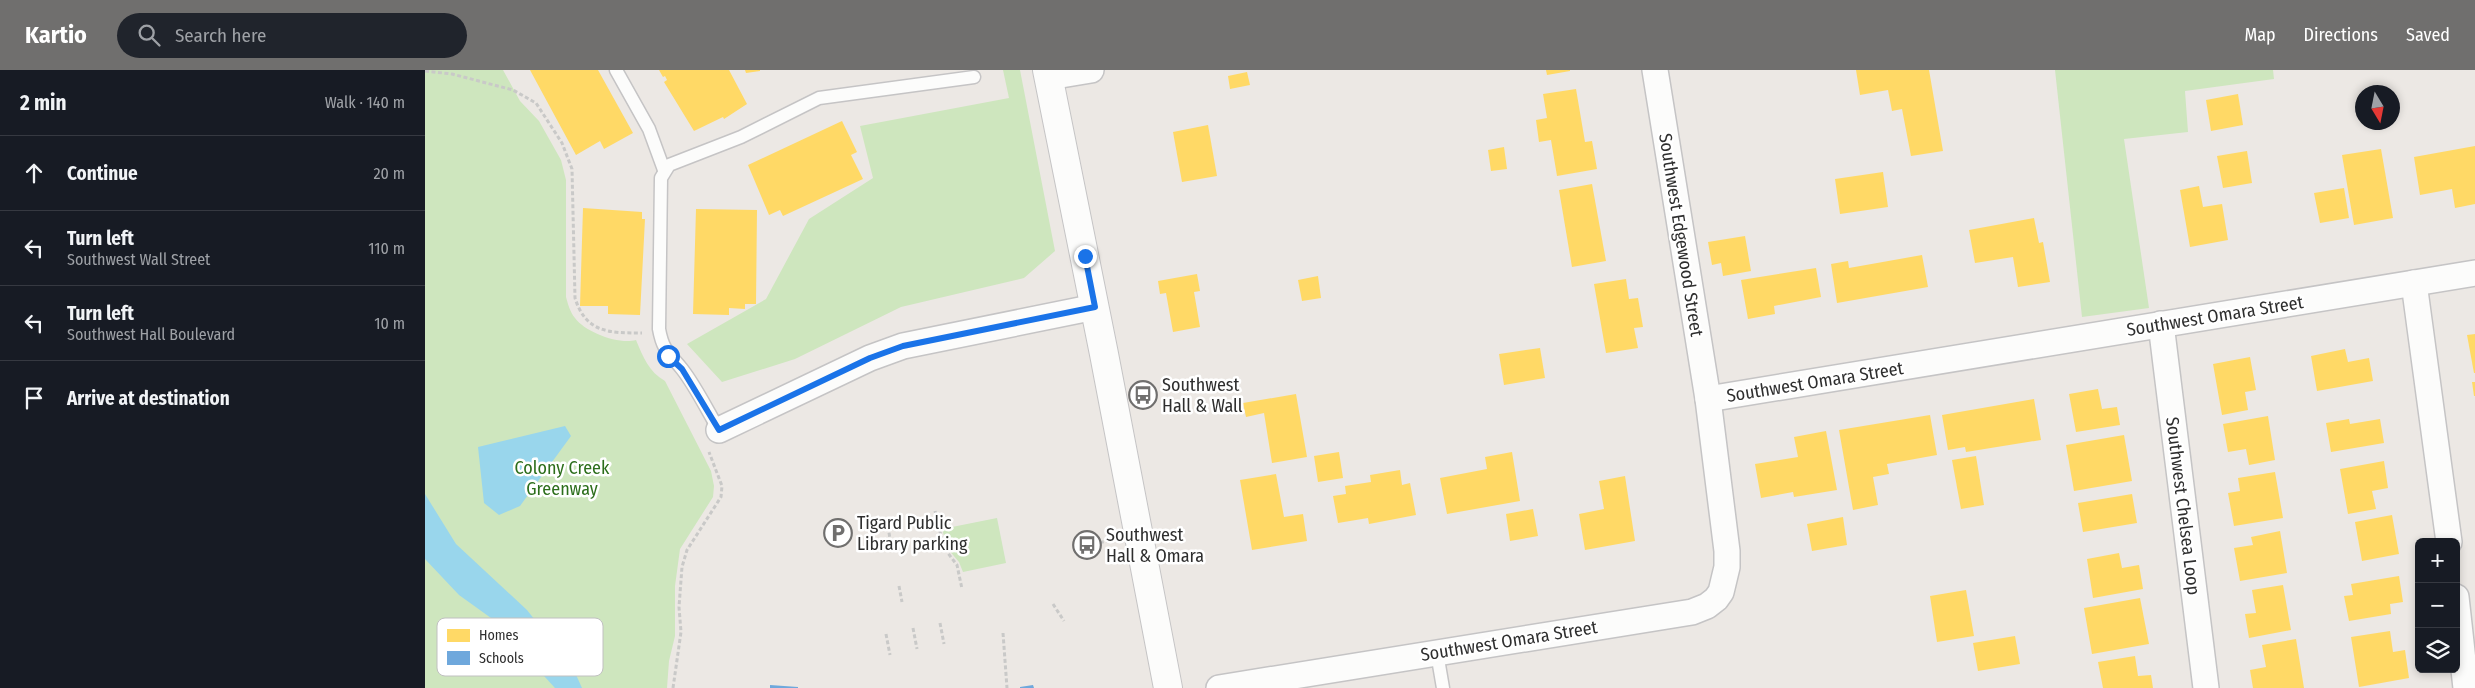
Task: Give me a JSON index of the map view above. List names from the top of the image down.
{
  "streets": {
    "street": ["Southwest Edgewood Street", "Southwest Omara Street", "Southwest Chelsea Loop"]
  },
  "crossings": [
    ["Southwest Edgewood Street", "Southwest Omara Street"],
    ["Southwest Omara Street", "Southwest Chelsea Loop"]
  ],
  "parks": ["Colony Creek Greenway"],
  "places": {
    "bus stop": ["Southwest Hall & Wall", "Southwest Hall & Omara"],
    "parking": ["Tigard Public Library parking"]
  },
  "legend": ["Homes", "Schools"],
  "north": "bottom",
  "page": {
    "header": "Kartio",
    "search": "Search here",
    "nav": ["Map", "Directions", "Saved"],
    "heading": ["2 min", "Walk · 140 m"],
    "list": [
      ["Continue", "20 m"],
      ["Turn left", "Southwest Wall Street", "110 m"],
      ["Turn left", "Southwest Hall Boulevard", "10 m"],
      "Arrive at destination"
    ],
    "map_buttons": ["+", "−"]
  }
}
